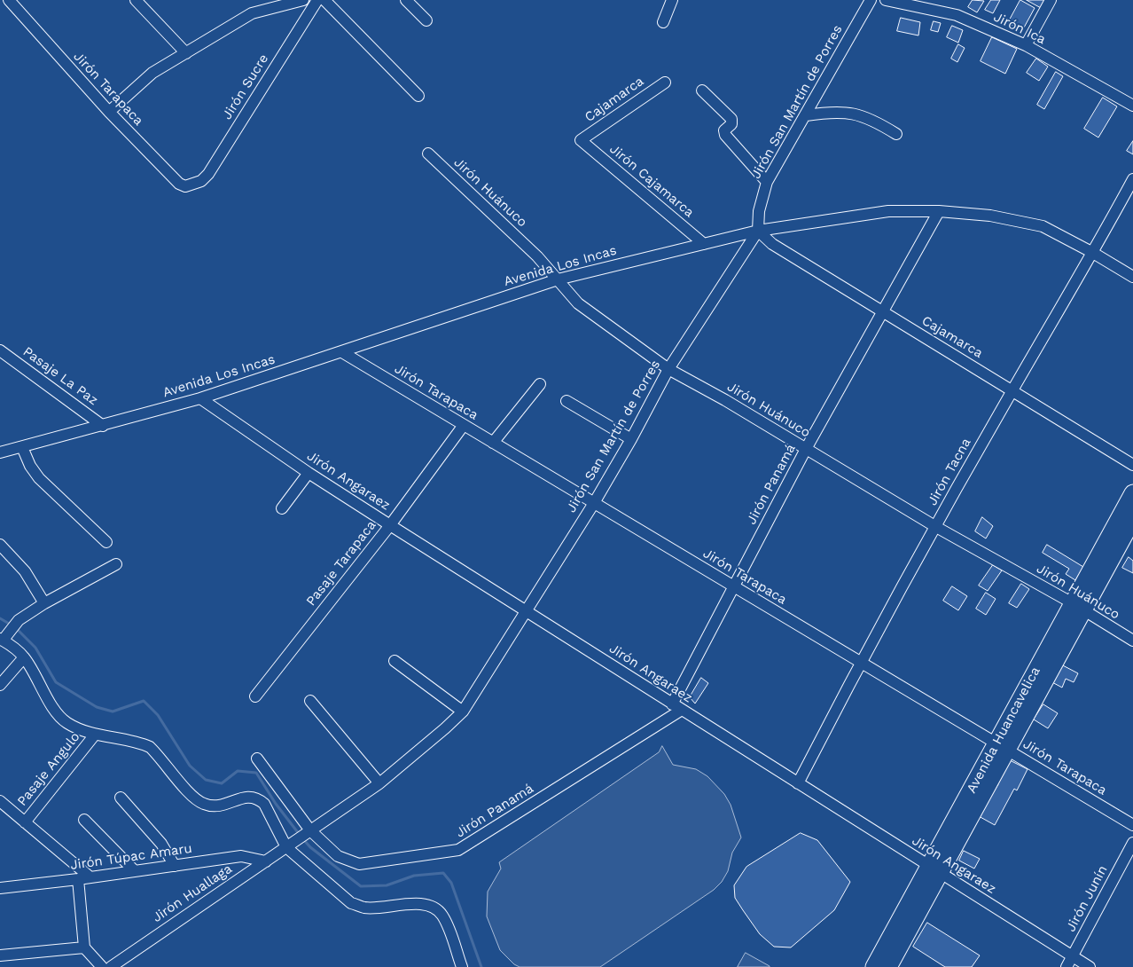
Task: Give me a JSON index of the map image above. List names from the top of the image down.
{
  "streets": {
    "highway": ["Avenida Huancavelica"],
    "street": [
      "Jirón Ica",
      "Jirón Sucre",
      "Jirón Tarapaca",
      "Cajamarca",
      "Jirón San Martín de Porres",
      "Jirón Cajamarca",
      "Jirón Huánuco",
      "Avenida Los Incas",
      "Pasaje La Paz",
      "Jirón Tacna",
      "Jirón Angaraez",
      "Jirón Panamá",
      "Pasaje Tarapaca",
      "Pasaje Angulo",
      "Jirón Túpac Amaru",
      "Jirón Huallaga",
      "Jirón Junín"
    ]
  },
  "crossings": [
    ["Jirón Sucre", "Jirón Tarapaca"],
    ["Jirón Tarapaca", "Jirón San Martín de Porres"],
    ["Jirón Tarapaca", "Avenida Los Incas"],
    ["Jirón Tarapaca", "Jirón Tacna"],
    ["Jirón Tarapaca", "Jirón Panamá"],
    ["Jirón Tarapaca", "Pasaje Tarapaca"],
    ["Jirón Tarapaca", "Avenida Huancavelica"],
    ["Cajamarca", "Jirón San Martín de Porres"],
    ["Cajamarca", "Jirón Cajamarca"],
    ["Cajamarca", "Avenida Los Incas"],
    ["Cajamarca", "Jirón Tacna"],
    ["Cajamarca", "Jirón Panamá"],
    ["Jirón San Martín de Porres", "Jirón Huánuco"],
    ["Jirón San Martín de Porres", "Avenida Los Incas"],
    ["Jirón San Martín de Porres", "Jirón Angaraez"],
    ["Jirón San Martín de Porres", "Jirón Panamá"],
    ["Jirón San Martín de Porres", "Jirón Huallaga"],
    ["Jirón Cajamarca", "Avenida Los Incas"],
    ["Jirón Huánuco", "Avenida Los Incas"],
    ["Jirón Huánuco", "Jirón Tacna"],
    ["Jirón Huánuco", "Jirón Panamá"],
    ["Jirón Huánuco", "Avenida Huancavelica"],
    ["Avenida Los Incas", "Pasaje La Paz"],
    ["Avenida Los Incas", "Jirón Tacna"],
    ["Avenida Los Incas", "Jirón Angaraez"],
    ["Avenida Los Incas", "Jirón Panamá"],
    ["Jirón Tacna", "Jirón Angaraez"],
    ["Jirón Angaraez", "Jirón Panamá"],
    ["Jirón Angaraez", "Pasaje Tarapaca"],
    ["Jirón Angaraez", "Avenida Huancavelica"],
    ["Jirón Angaraez", "Jirón Junín"],
    ["Jirón Túpac Amaru", "Jirón Huallaga"]
  ]
}
